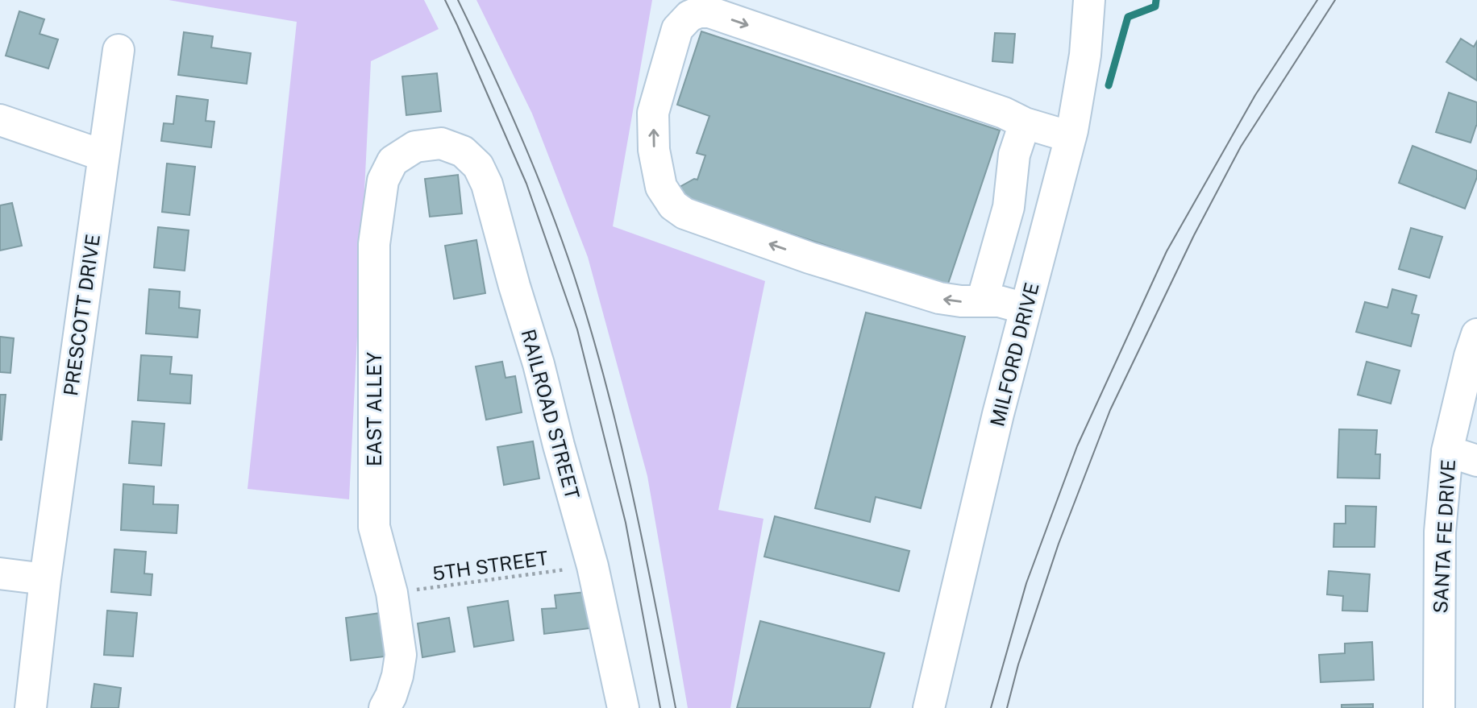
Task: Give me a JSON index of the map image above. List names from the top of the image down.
{
  "streets": {
    "street": [
      "PRESCOTT DRIVE",
      "MILFORD DRIVE",
      "EAST ALLEY",
      "RAILROAD STREET",
      "SANTA FE DRIVE"
    ],
    "path": ["5TH STREET"]
  },
  "crossings": [
    ["EAST ALLEY", "RAILROAD STREET"],
    ["EAST ALLEY", "5TH STREET"],
    ["RAILROAD STREET", "5TH STREET"]
  ]
}
